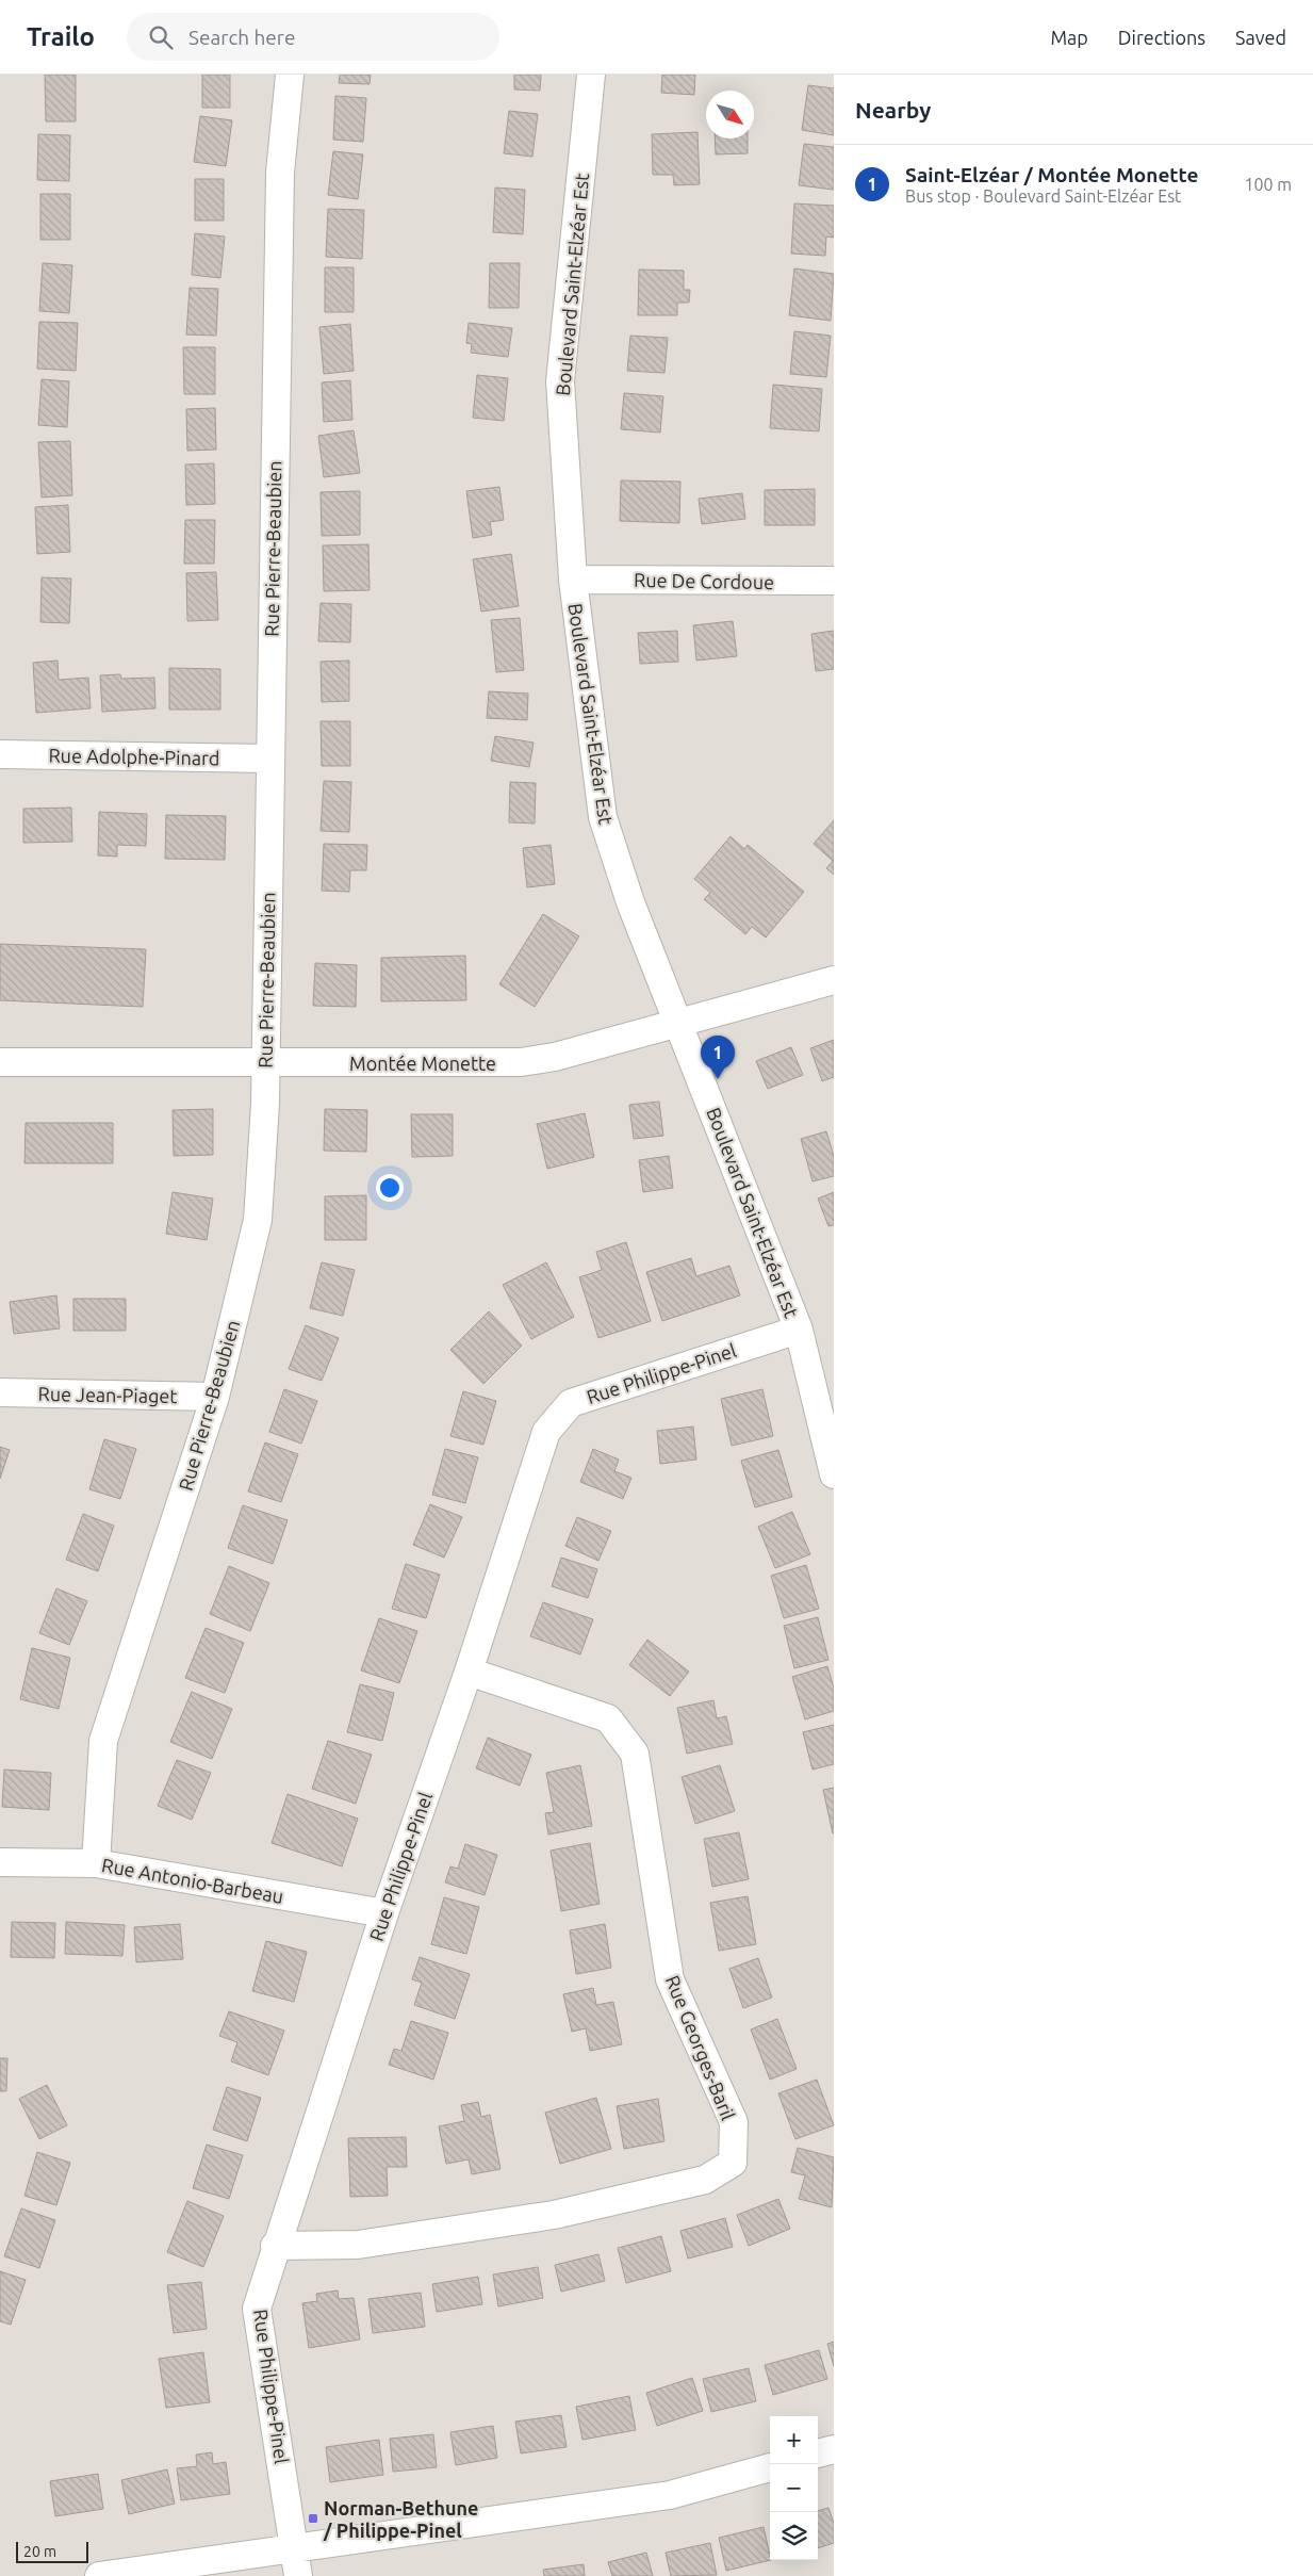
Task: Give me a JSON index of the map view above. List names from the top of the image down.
{
  "streets": {
    "street": [
      "Boulevard Saint-Elzéar Est",
      "Rue Pierre-Beaubien",
      "Rue De Cordoue",
      "Rue Adolphe-Pinard",
      "Montée Monette",
      "Rue Philippe-Pinel",
      "Rue Jean-Piaget",
      "Rue Antonio-Barbeau",
      "Rue Georges-Baril"
    ]
  },
  "crossings": [
    ["Boulevard Saint-Elzéar Est", "Rue De Cordoue"],
    ["Boulevard Saint-Elzéar Est", "Montée Monette"],
    ["Boulevard Saint-Elzéar Est", "Rue Philippe-Pinel"],
    ["Rue Pierre-Beaubien", "Rue Adolphe-Pinard"],
    ["Rue Pierre-Beaubien", "Montée Monette"],
    ["Rue Pierre-Beaubien", "Rue Jean-Piaget"],
    ["Rue Pierre-Beaubien", "Rue Antonio-Barbeau"],
    ["Rue Philippe-Pinel", "Rue Antonio-Barbeau"],
    ["Rue Philippe-Pinel", "Rue Georges-Baril"]
  ],
  "places": {
    "transit": ["Norman-Bethune / Philippe-Pinel"]
  },
  "scale_bar": "20 m",
  "north": "bottom right",
  "page": {
    "header": "Trailo",
    "search": "Search here",
    "nav": ["Map", "Directions", "Saved"],
    "heading": "Nearby",
    "list": [
      {
        "mark": "1",
        "name": "Saint-Elzéar / Montée Monette",
        "note": "Bus stop · Boulevard Saint-Elzéar Est",
        "value": "100 m"
      }
    ],
    "pins": "1",
    "map_buttons": ["+", "−"],
    "scale": "20 m"
  }
}
